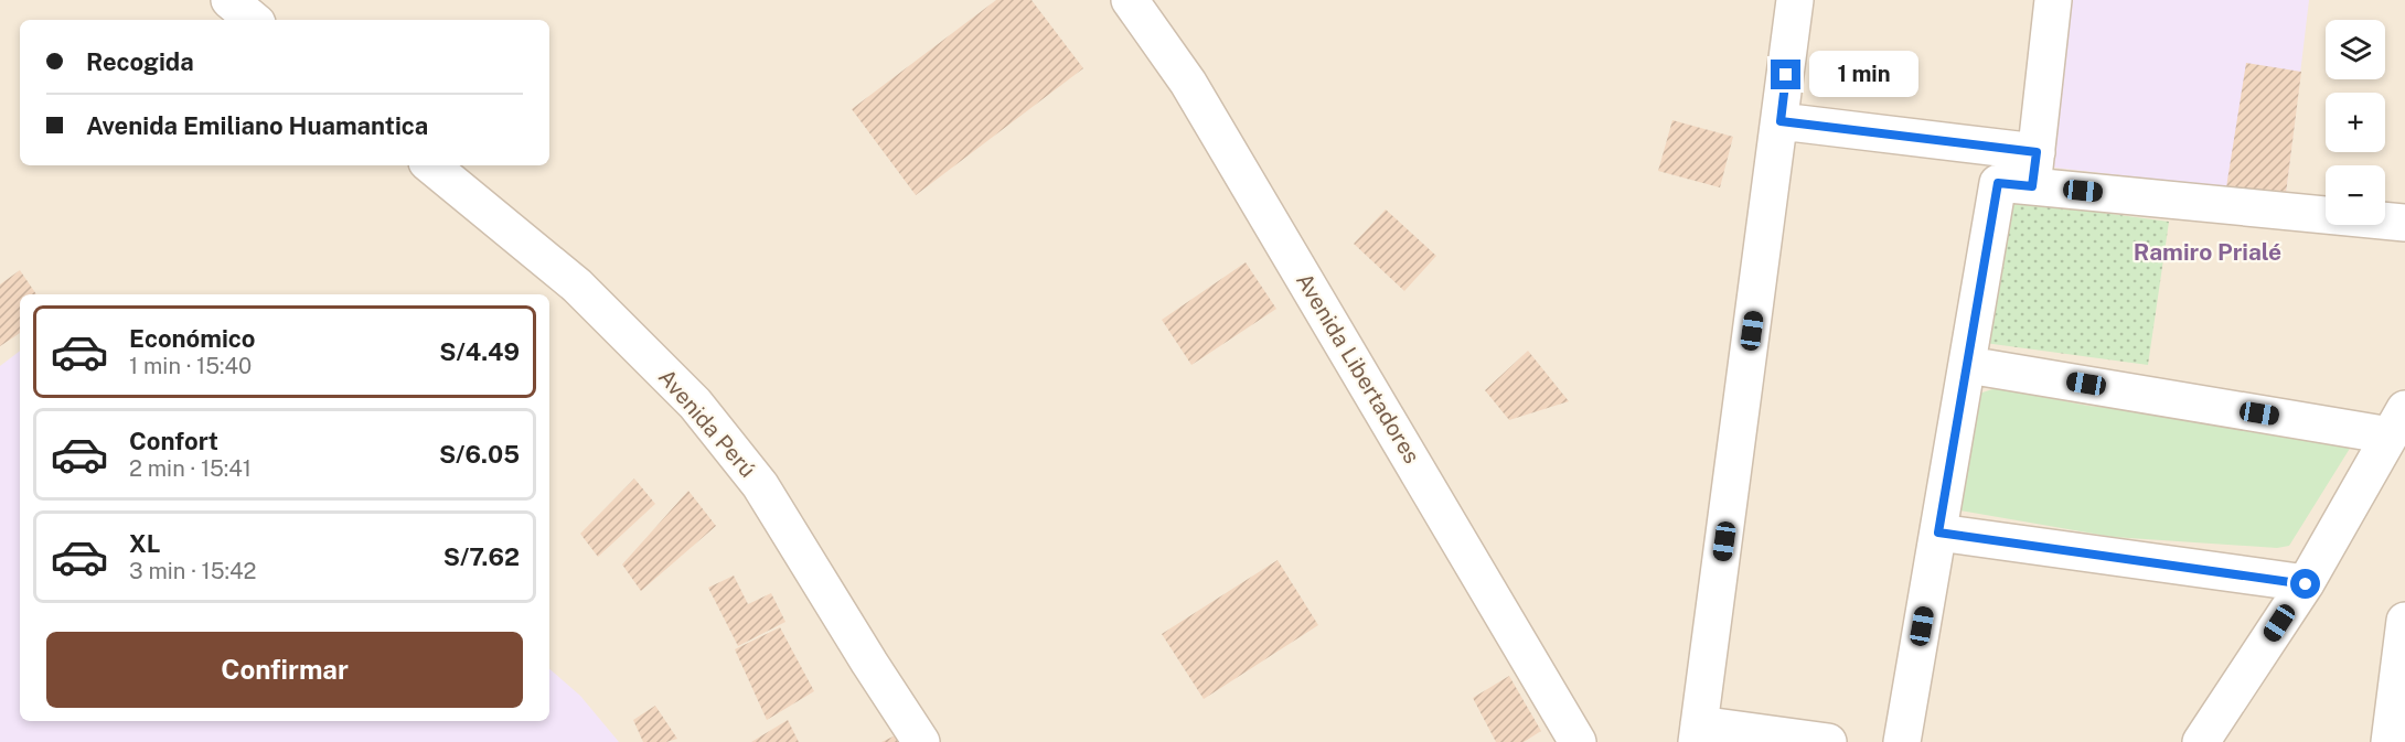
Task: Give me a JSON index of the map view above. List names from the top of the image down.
{
  "streets": {
    "street": ["Avenida Libertadores", "Avenida Perú"]
  },
  "districts": ["Ramiro Prialé"],
  "page": {
    "map_buttons": ["+", "−"],
    "banner": ["Recogida", "Avenida Emiliano Huamantica"],
    "bubble": "1 min",
    "list": [
      {
        "name": "Económico",
        "note": "1 min · 15:40",
        "value": "S/4.49"
      },
      {
        "name": "Confort",
        "note": "2 min · 15:41",
        "value": "S/6.05"
      },
      {
        "name": "XL",
        "note": "3 min · 15:42",
        "value": "S/7.62"
      }
    ],
    "buttons": "Confirmar"
  }
}
